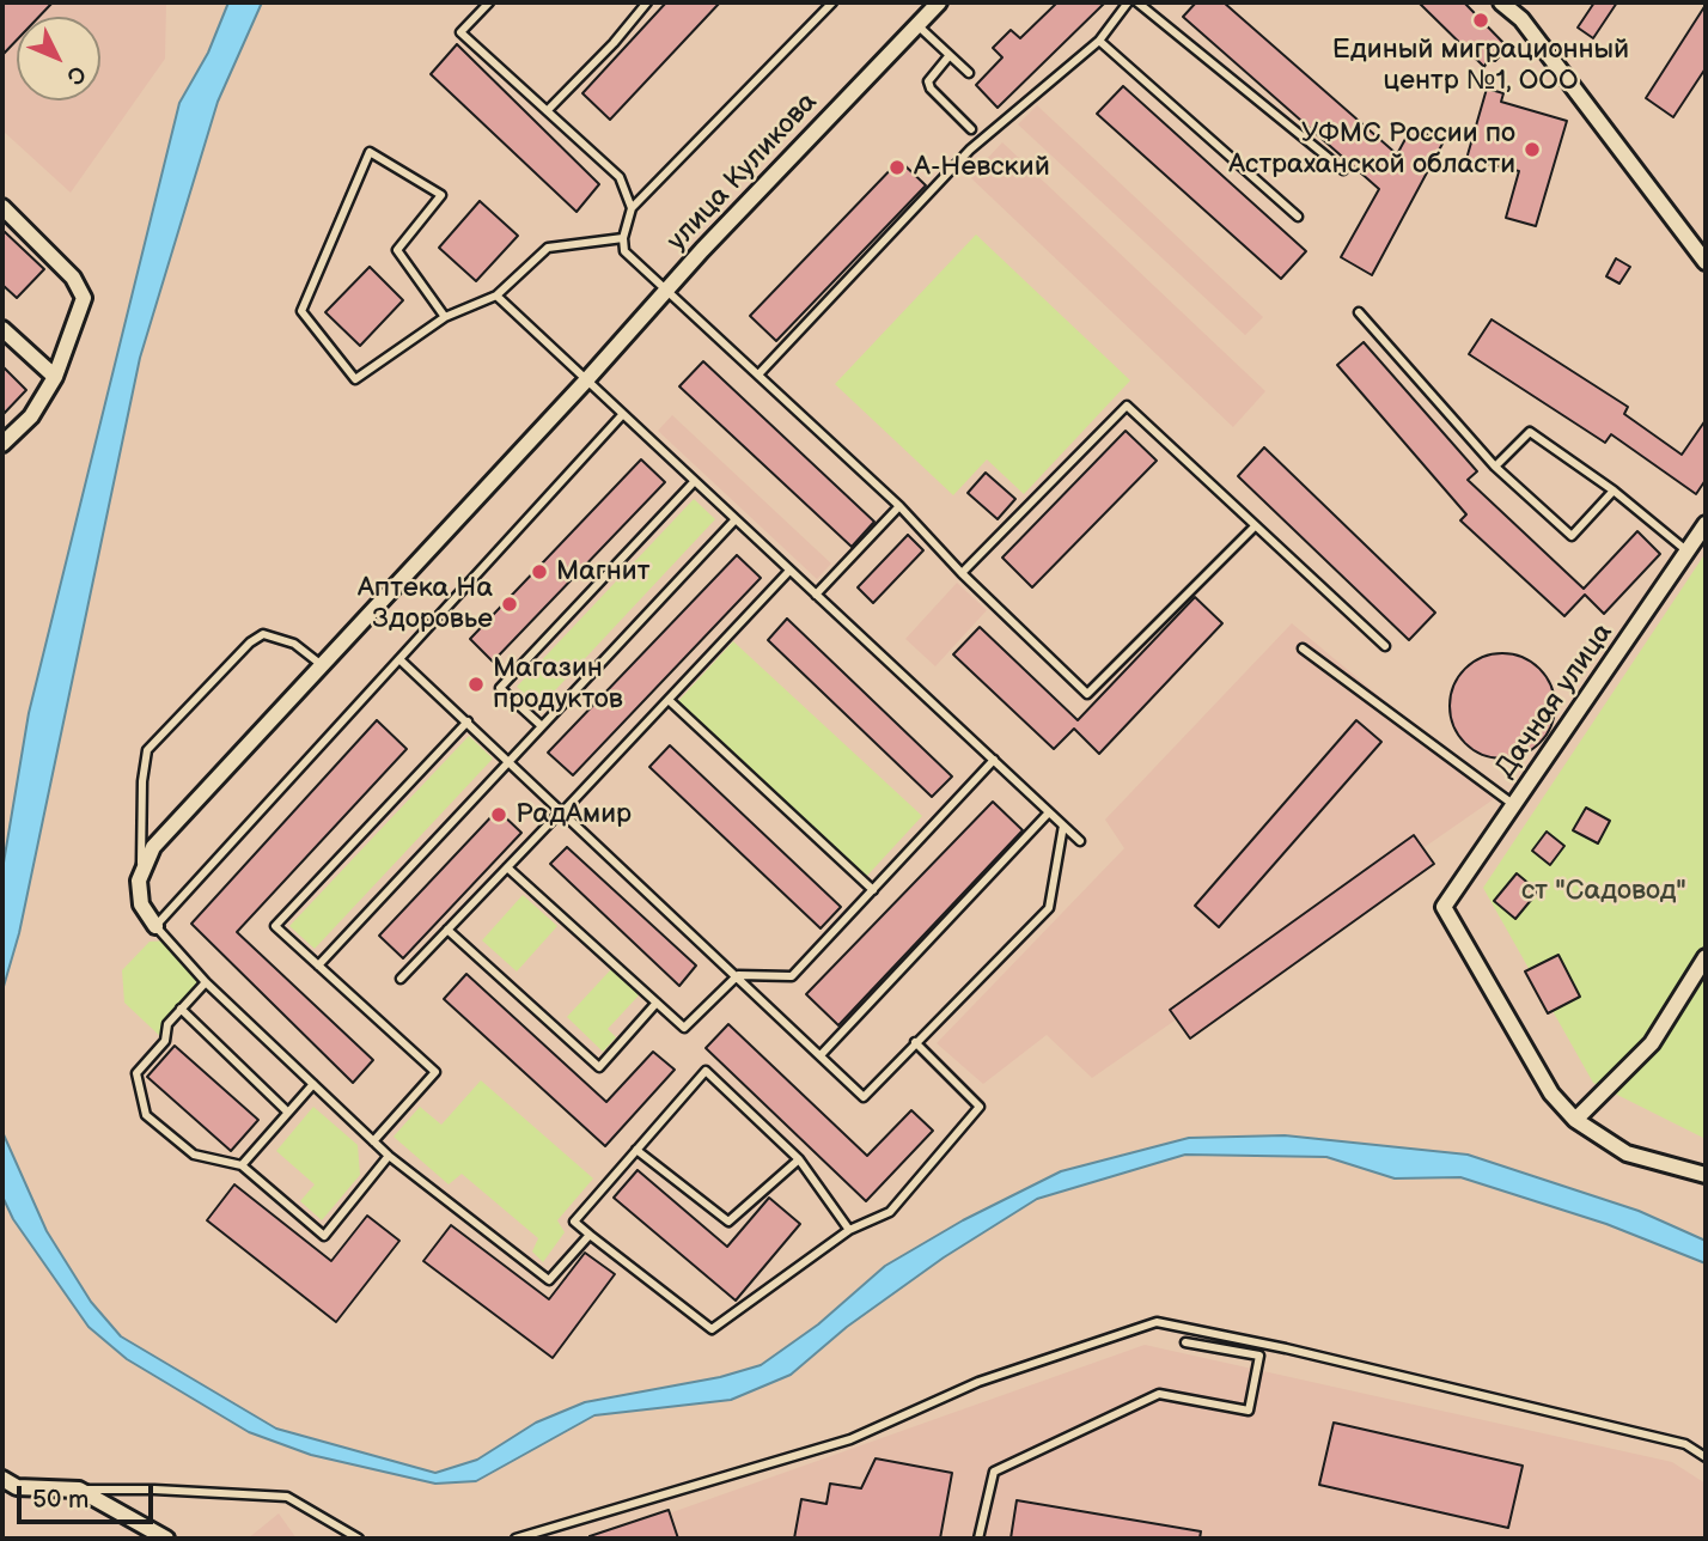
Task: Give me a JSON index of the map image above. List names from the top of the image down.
{
  "streets": {
    "street": ["улица Куликова", "Дачная улица"]
  },
  "parks": ["ст \"Садовод\""],
  "places": [
    "Единый миграционный центр №1, ООО",
    "УФМС России по Астраханской области",
    "А-Невский",
    "Магнит",
    "Аптека На Здоровье",
    "Магазин продуктов",
    "РадАмир"
  ],
  "scale_bar": "50 m",
  "north": "bottom right"
}
